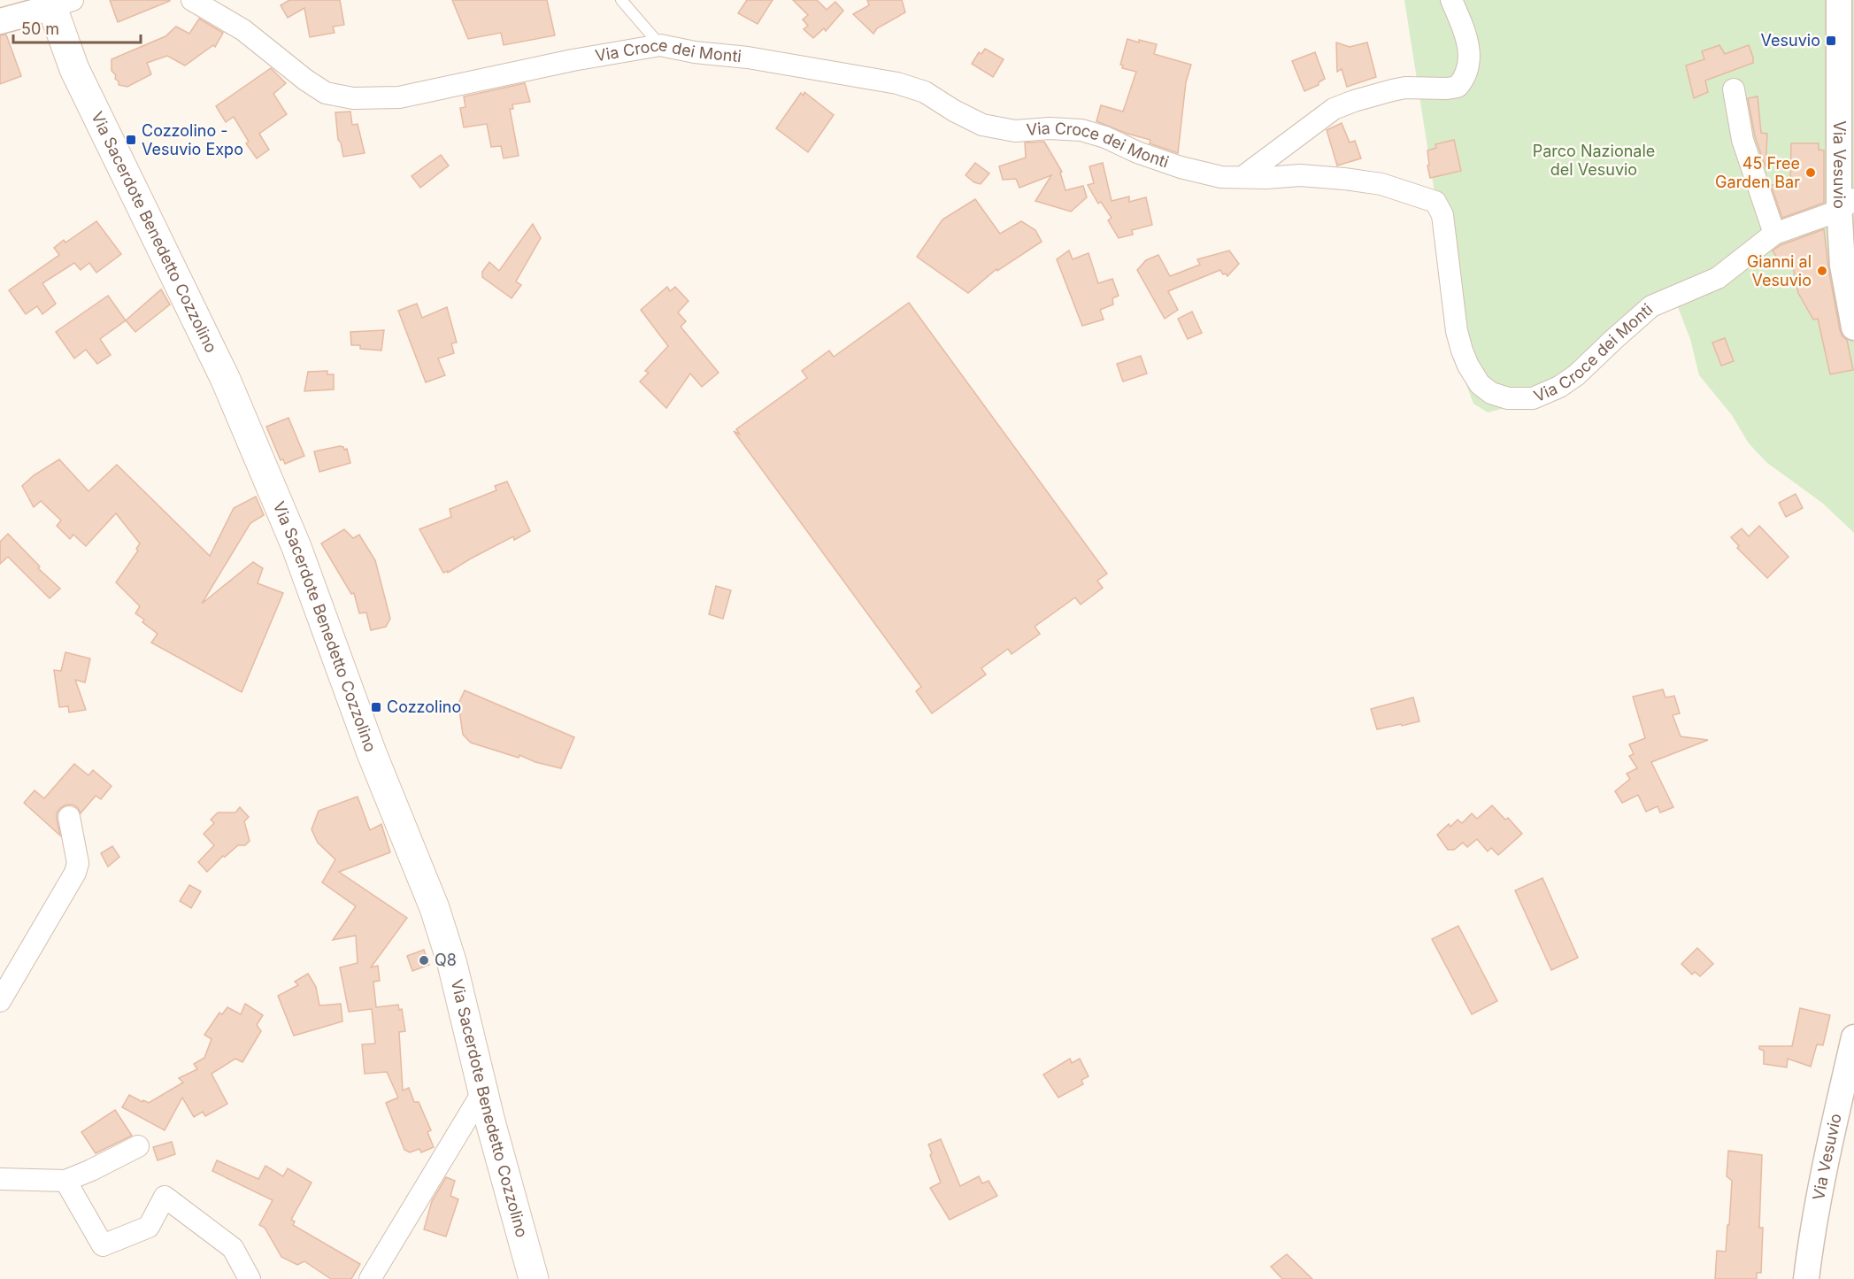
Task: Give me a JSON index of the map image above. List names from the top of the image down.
{
  "streets": {
    "main road": ["Via Sacerdote Benedetto Cozzolino"],
    "street": ["Via Croce dei Monti", "Via Vesuvio"]
  },
  "crossings": [
    ["Via Croce dei Monti", "Via Vesuvio"]
  ],
  "parks": ["Parco Nazionale del Vesuvio"],
  "places": {
    "transit": ["Vesuvio", "Cozzolino - Vesuvio Expo", "Cozzolino"],
    "other": ["45 Free Garden Bar", "Gianni al Vesuvio", "Q8"]
  },
  "scale_bar": "50 m"
}
